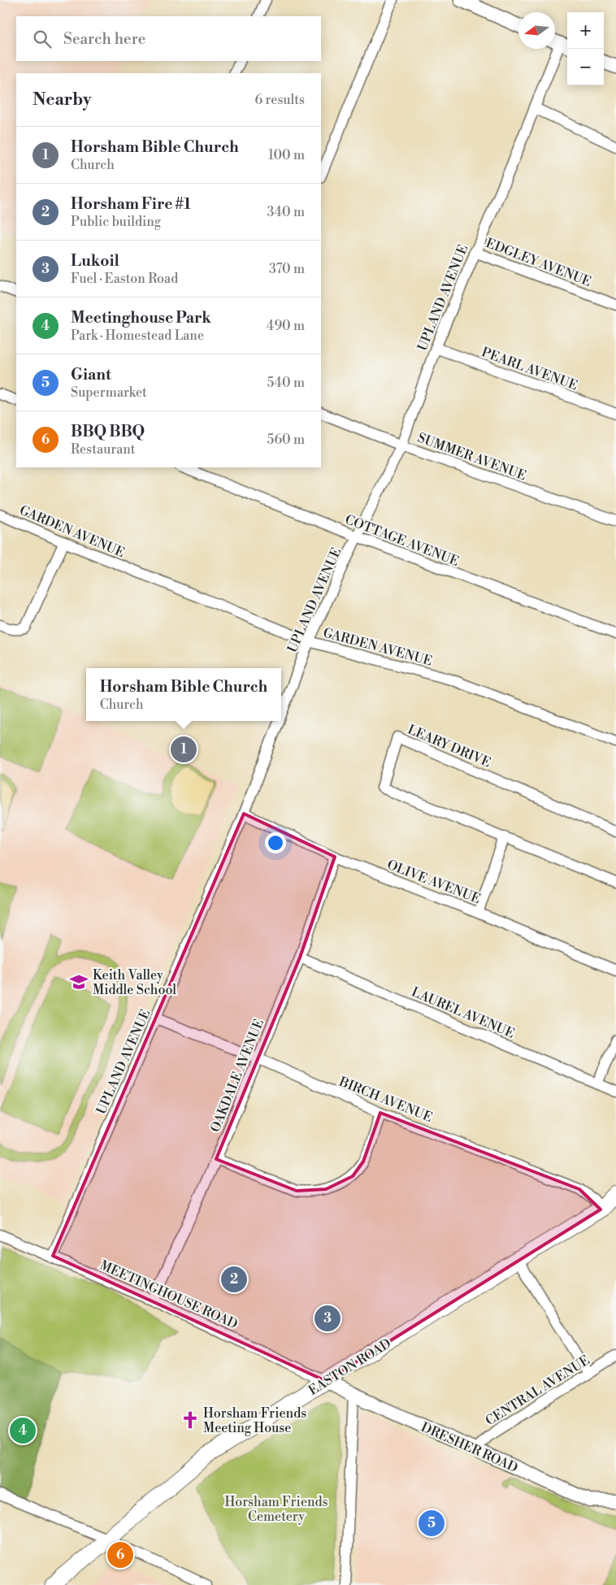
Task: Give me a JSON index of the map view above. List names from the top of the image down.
{
  "streets": {
    "highway": ["EASTON ROAD"],
    "main road": ["DRESHER ROAD"],
    "street": [
      "EDGLEY AVENUE",
      "UPLAND AVENUE",
      "PEARL AVENUE",
      "SUMMER AVENUE",
      "GARDEN AVENUE",
      "COTTAGE AVENUE",
      "LEARY DRIVE",
      "OLIVE AVENUE",
      "LAUREL AVENUE",
      "OAKDALE AVENUE",
      "BIRCH AVENUE",
      "MEETINGHOUSE ROAD",
      "CENTRAL AVENUE"
    ]
  },
  "crossings": [
    ["EDGLEY AVENUE", "UPLAND AVENUE"],
    ["UPLAND AVENUE", "PEARL AVENUE"],
    ["UPLAND AVENUE", "SUMMER AVENUE"],
    ["UPLAND AVENUE", "GARDEN AVENUE"],
    ["UPLAND AVENUE", "COTTAGE AVENUE"],
    ["UPLAND AVENUE", "OLIVE AVENUE"],
    ["UPLAND AVENUE", "BIRCH AVENUE"],
    ["UPLAND AVENUE", "MEETINGHOUSE ROAD"],
    ["OLIVE AVENUE", "OAKDALE AVENUE"],
    ["LAUREL AVENUE", "OAKDALE AVENUE"],
    ["OAKDALE AVENUE", "BIRCH AVENUE"],
    ["OAKDALE AVENUE", "MEETINGHOUSE ROAD"],
    ["BIRCH AVENUE", "EASTON ROAD"],
    ["MEETINGHOUSE ROAD", "EASTON ROAD"],
    ["MEETINGHOUSE ROAD", "DRESHER ROAD"],
    ["EASTON ROAD", "DRESHER ROAD"],
    ["CENTRAL AVENUE", "DRESHER ROAD"]
  ],
  "parks": ["Horsham Friends Cemetery"],
  "places": {
    "school or university": ["Keith Valley Middle School"],
    "church": ["Horsham Friends Meeting House"]
  },
  "north": "left",
  "page": {
    "map_buttons": ["+", "−"],
    "search": "Search here",
    "heading": ["Nearby", "6 results"],
    "list": [
      {
        "mark": "1",
        "name": "Horsham Bible Church",
        "note": "Church",
        "value": "100 m"
      },
      {
        "mark": "2",
        "name": "Horsham Fire #1",
        "note": "Public building",
        "value": "340 m"
      },
      {
        "mark": "3",
        "name": "Lukoil",
        "note": "Fuel · Easton Road",
        "value": "370 m"
      },
      {
        "mark": "4",
        "name": "Meetinghouse Park",
        "note": "Park · Homestead Lane",
        "value": "490 m"
      },
      {
        "mark": "5",
        "name": "Giant",
        "note": "Supermarket",
        "value": "540 m"
      },
      {
        "mark": "6",
        "name": "BBQ BBQ",
        "note": "Restaurant",
        "value": "560 m"
      }
    ],
    "popup": ["Horsham Bible Church", "Church"],
    "pins": [
      "1",
      "2",
      "3",
      "4",
      "5",
      "6"
    ]
  }
}
